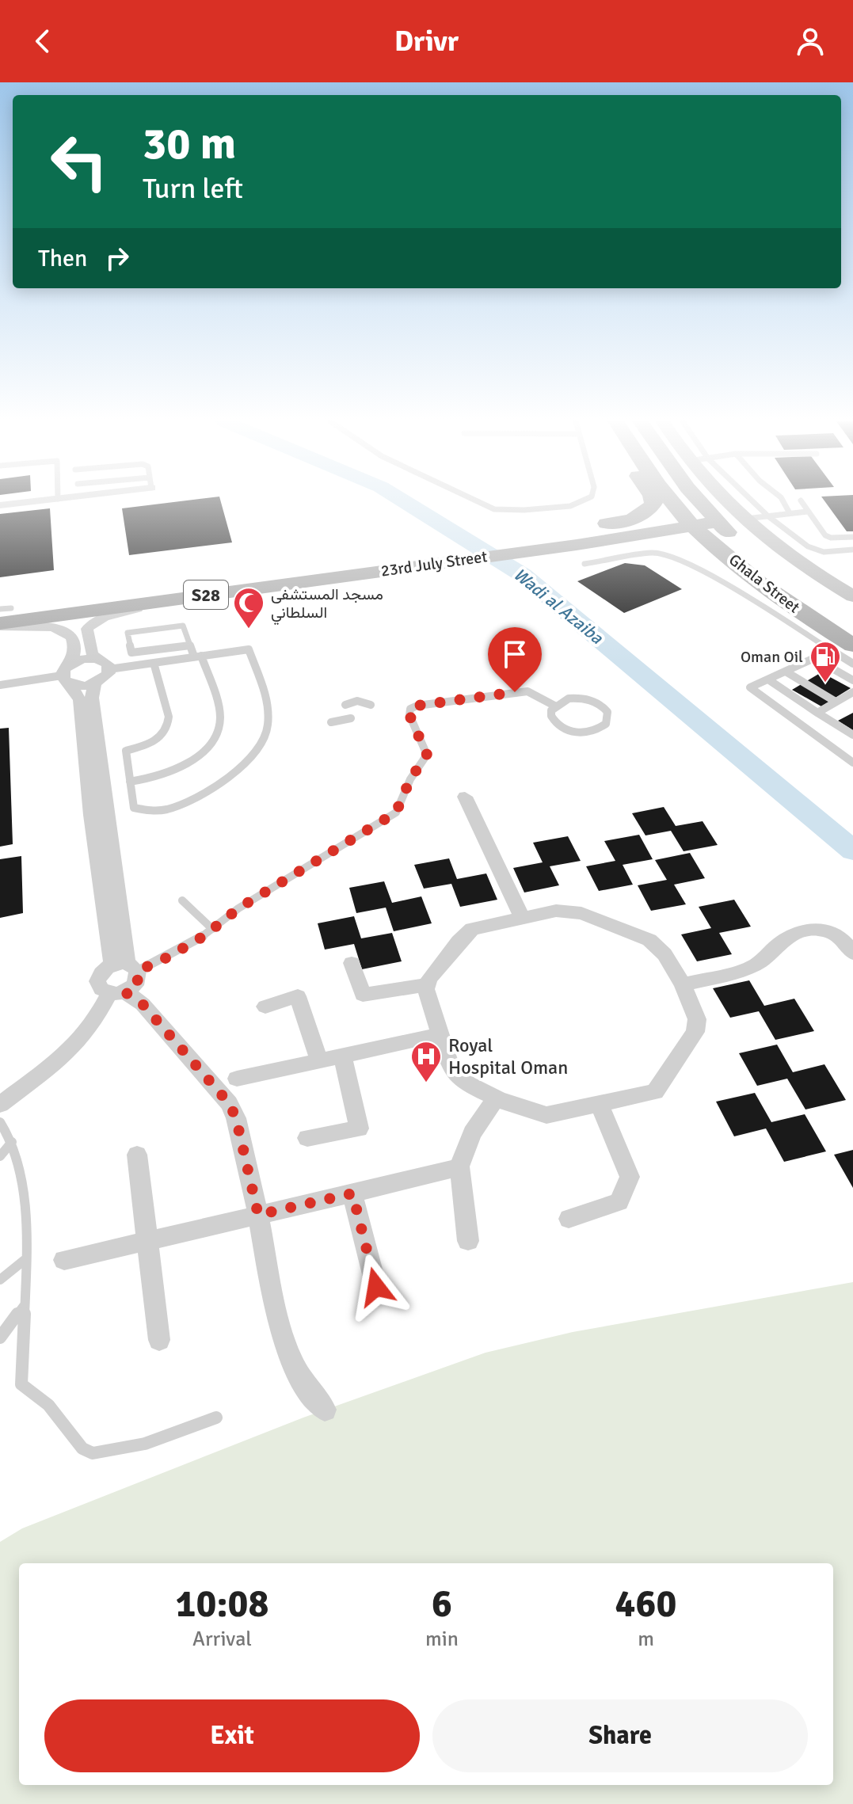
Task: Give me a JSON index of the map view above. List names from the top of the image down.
{
  "streets": {
    "main road": ["23rd July Street", "Ghala Street", "S28"]
  },
  "crossings": [
    ["23rd July Street", "Ghala Street"]
  ],
  "water": ["Wadi al Azaiba"],
  "places": {
    "mosque": ["مسجد المستشفى السلطاني"],
    "fuel station": ["Oman Oil"],
    "hospital": ["Royal Hospital Oman"]
  },
  "page": {
    "header": "Drivr",
    "turn": ["30 m", "Turn left"],
    "then": "Then",
    "eta": [
      "10:08",
      "Arrival",
      "6",
      "min",
      "460",
      "m"
    ],
    "buttons": ["Exit", "Share"]
  }
}
